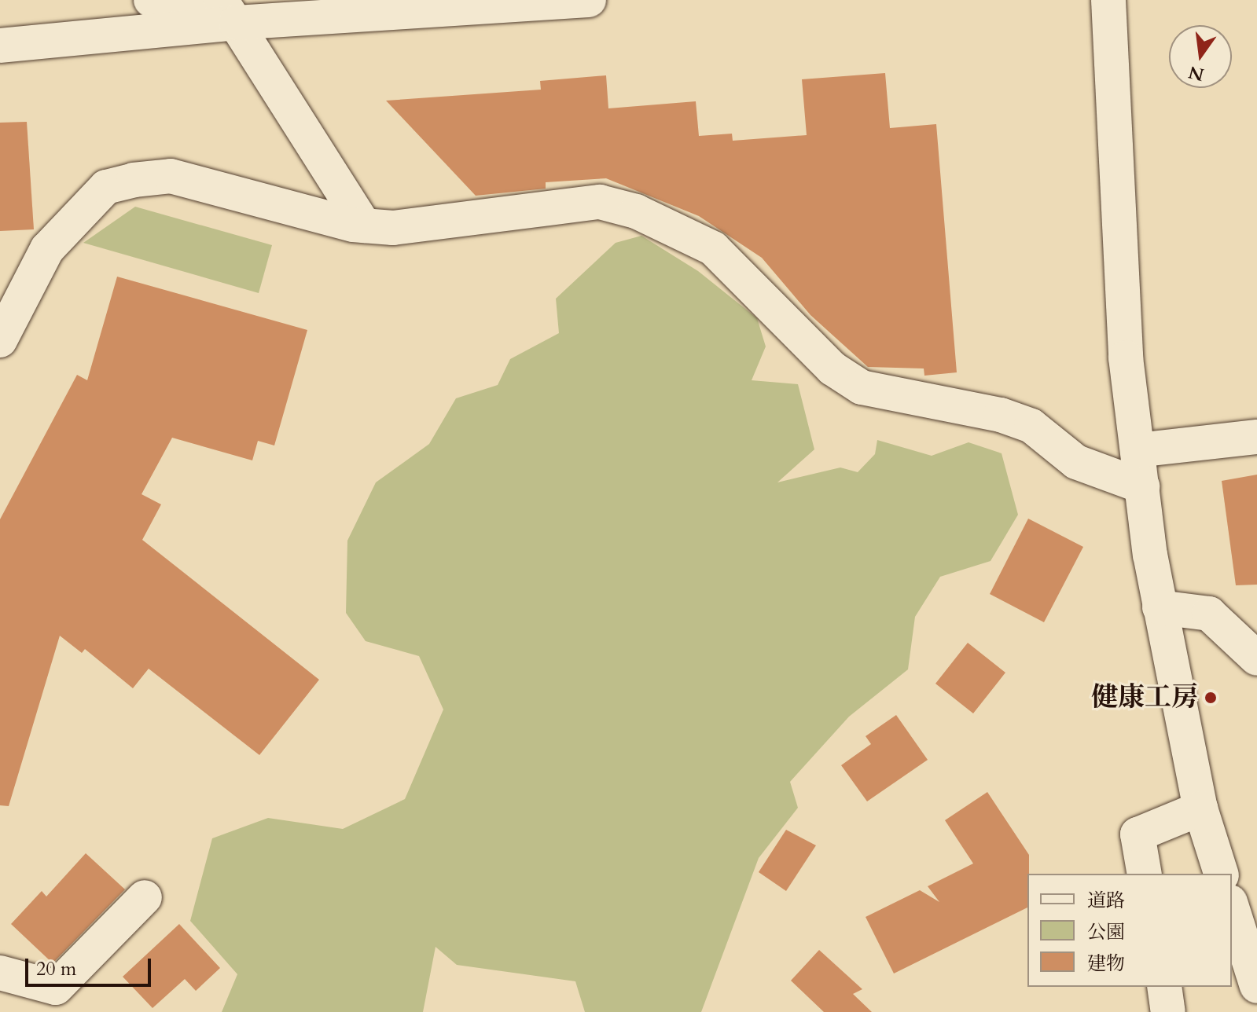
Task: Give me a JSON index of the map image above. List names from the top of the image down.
{
  "places": ["健康工房"],
  "legend": ["道路", "公園", "建物"],
  "scale_bar": "20 m",
  "north": "bottom"
}
